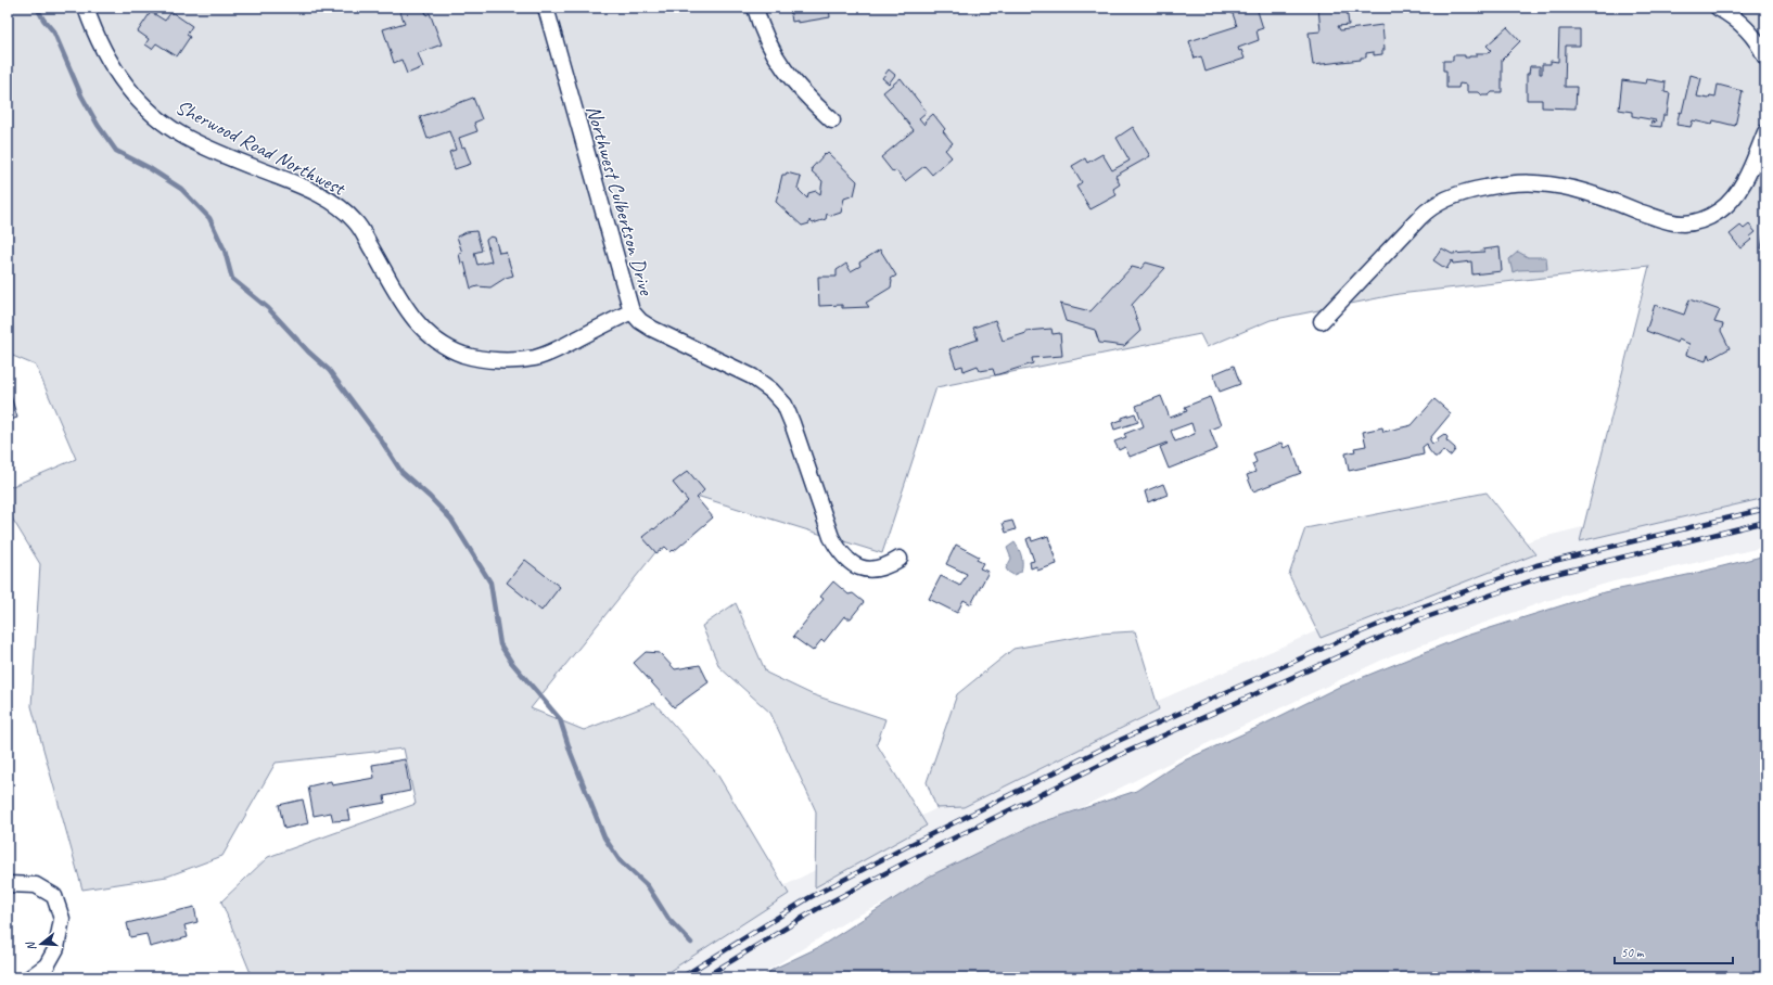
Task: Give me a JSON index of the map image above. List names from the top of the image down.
{
  "streets": {
    "street": ["Sherwood Road Northwest", "Northwest Culbertson Drive"]
  },
  "crossings": [
    ["Sherwood Road Northwest", "Northwest Culbertson Drive"]
  ],
  "scale_bar": "50 m",
  "north": "left"
}
